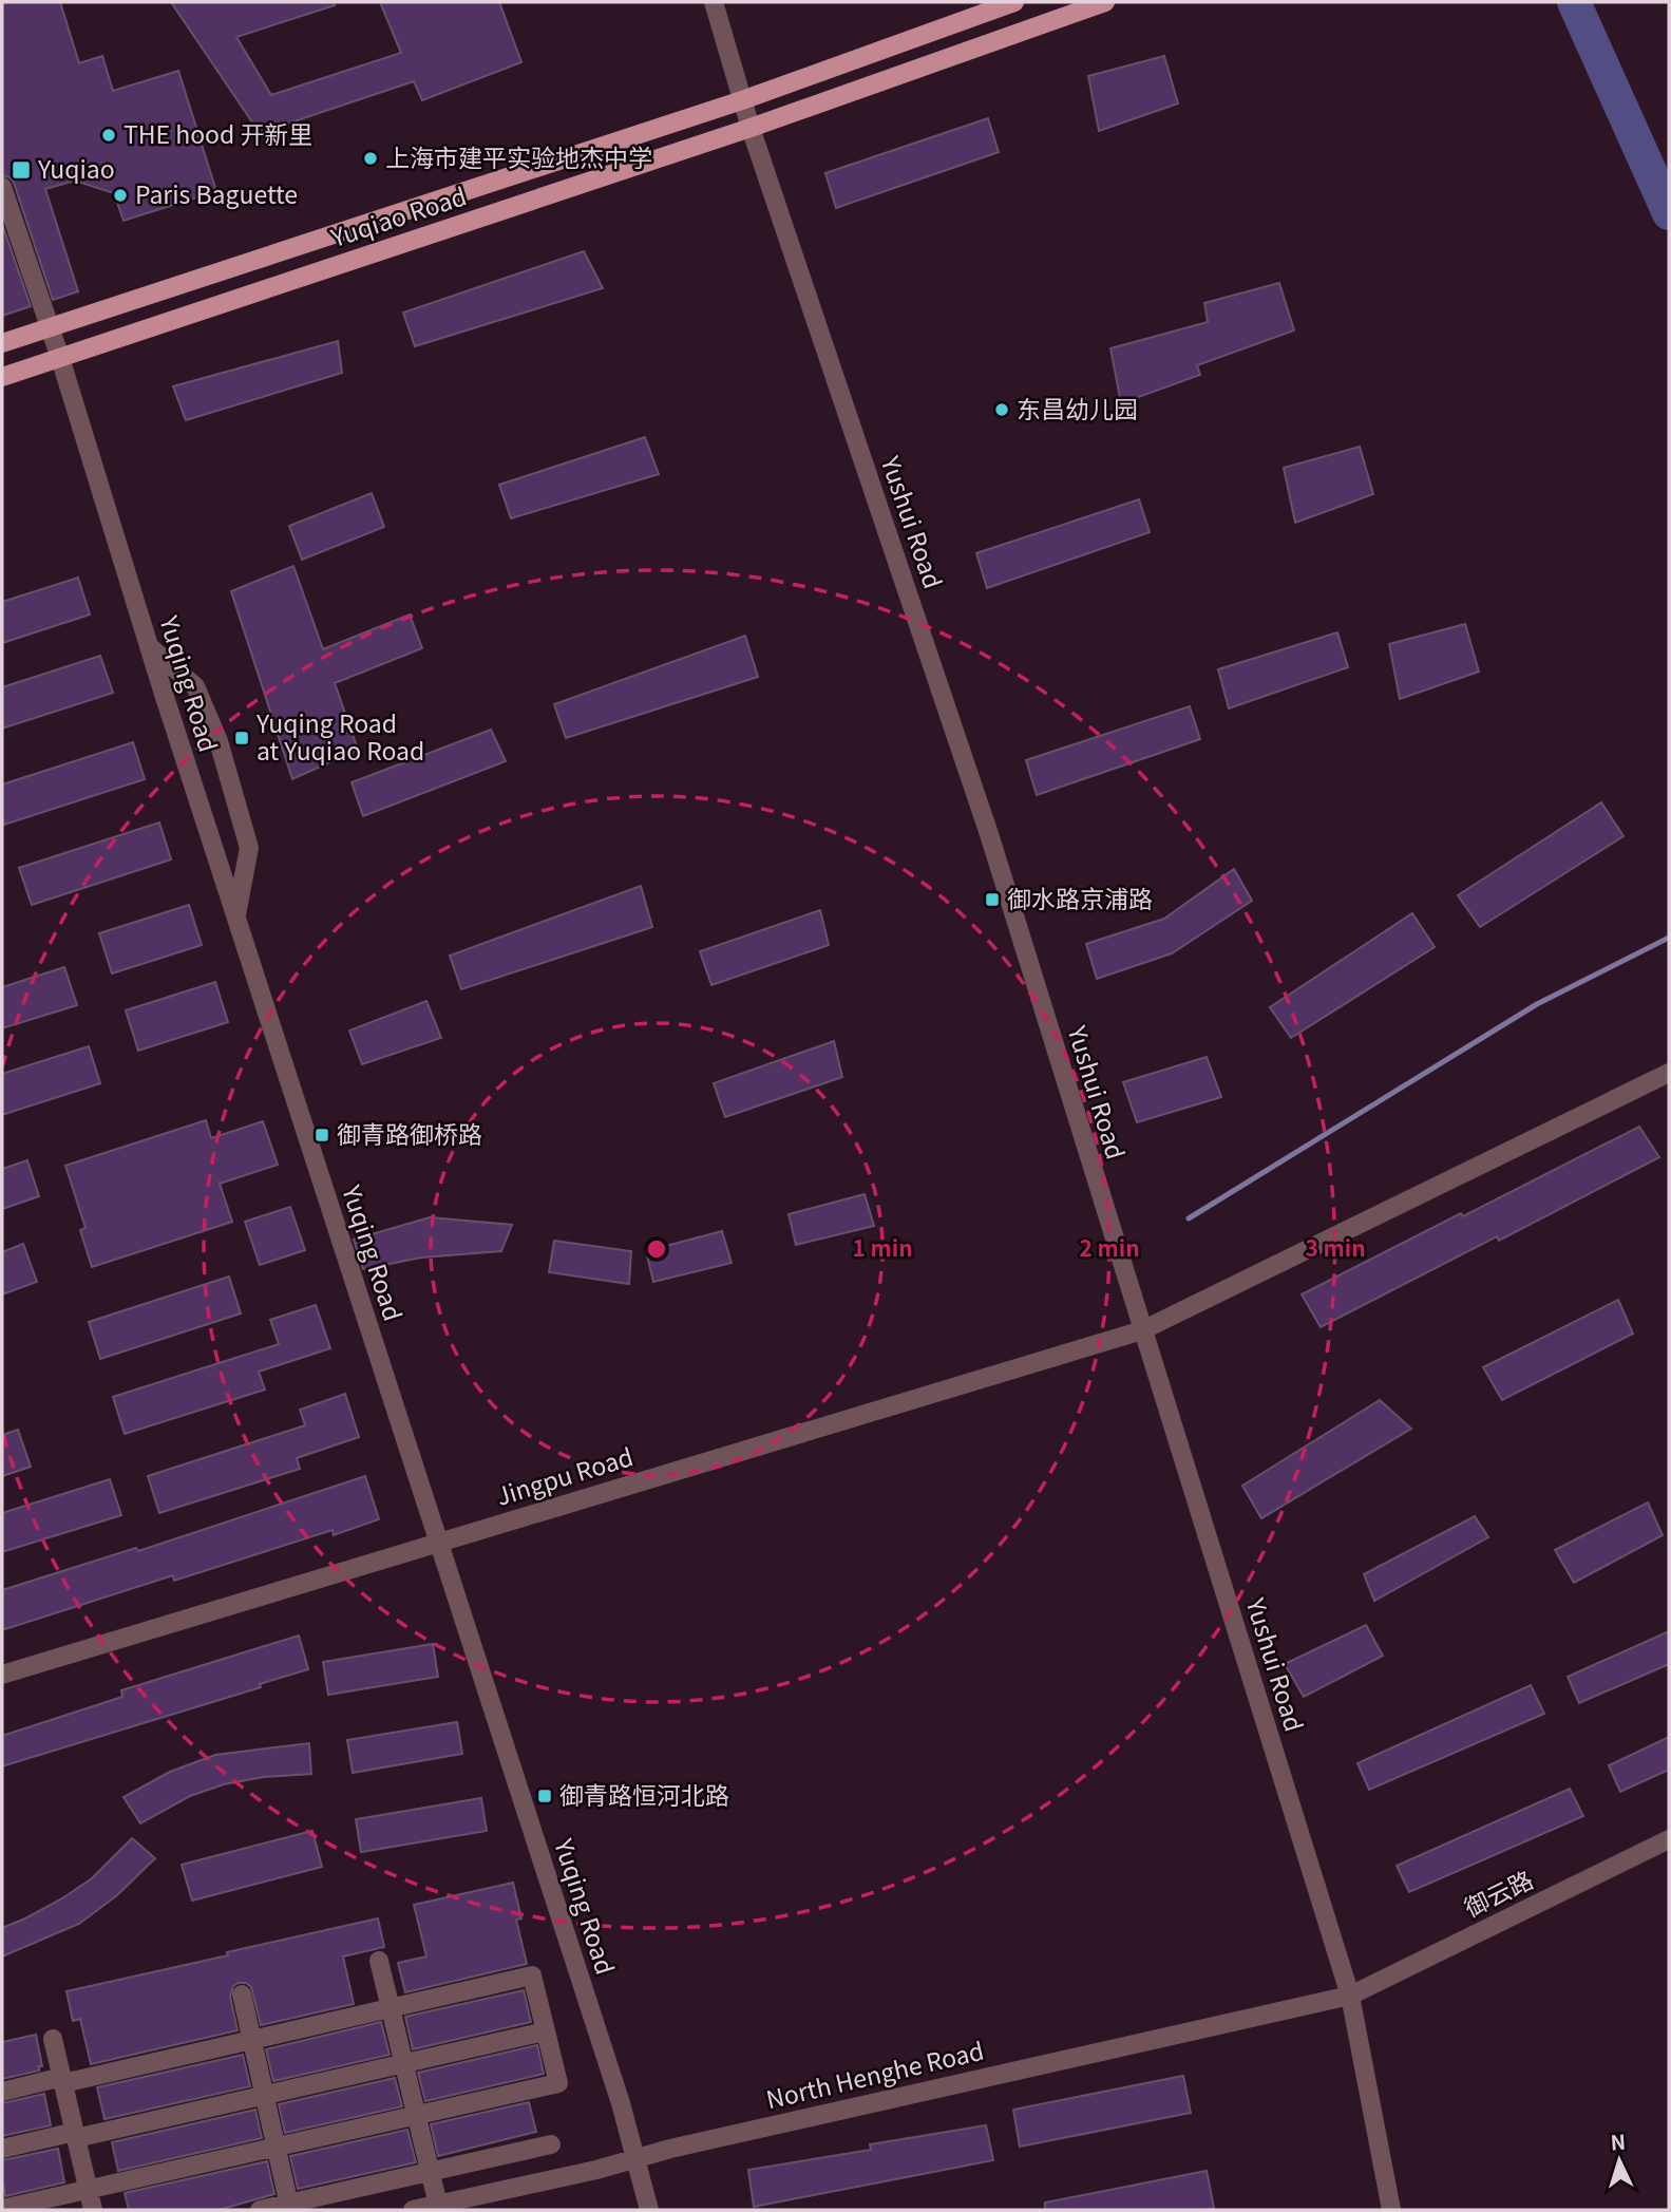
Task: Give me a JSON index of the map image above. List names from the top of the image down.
{
  "streets": {
    "main road": ["Yuqiao Road"],
    "street": [
      "Yushui Road",
      "Yuqing Road",
      "Jingpu Road",
      "御云路",
      "North Henghe Road"
    ]
  },
  "crossings": [
    ["Yuqiao Road", "Yushui Road"],
    ["Yuqiao Road", "Yuqing Road"],
    ["Yushui Road", "Jingpu Road"],
    ["Yushui Road", "御云路"],
    ["Yushui Road", "North Henghe Road"],
    ["Yuqing Road", "Jingpu Road"],
    ["Yuqing Road", "North Henghe Road"],
    ["御云路", "North Henghe Road"]
  ],
  "places": {
    "other": [
      "THE hood 开新里",
      "上海市建平实验地杰中学",
      "Paris Baguette",
      "东昌幼儿园"
    ],
    "transit": [
      "Yuqiao",
      "Yuqing Road at Yuqiao Road",
      "御水路京浦路",
      "御青路御桥路",
      "御青路恒河北路"
    ]
  },
  "north": "top",
  "rings": ["1 min", "2 min", "3 min"]
}
